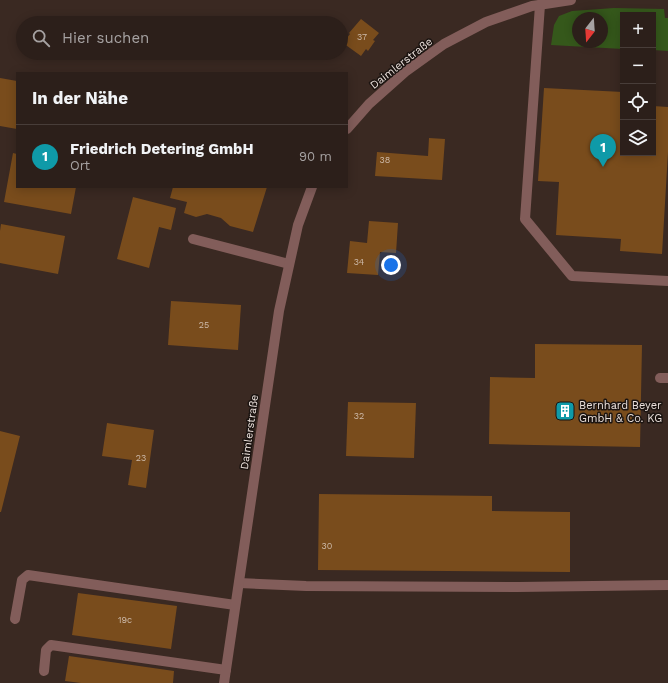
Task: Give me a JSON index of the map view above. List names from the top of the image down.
{
  "streets": {
    "street": ["Daimlerstraße"]
  },
  "places": {
    "building": ["Bernhard Beyer GmbH & Co. KG"]
  },
  "house_numbers": [
    "37",
    "38",
    "34",
    "25",
    "32",
    "23",
    "30",
    "19c"
  ],
  "north": "bottom",
  "page": {
    "map_buttons": ["+", "−"],
    "search": "Hier suchen",
    "heading": "In der Nähe",
    "list": [
      {
        "mark": "1",
        "name": "Friedrich Detering GmbH",
        "note": "Ort",
        "value": "90 m"
      }
    ],
    "pins": "1"
  }
}
